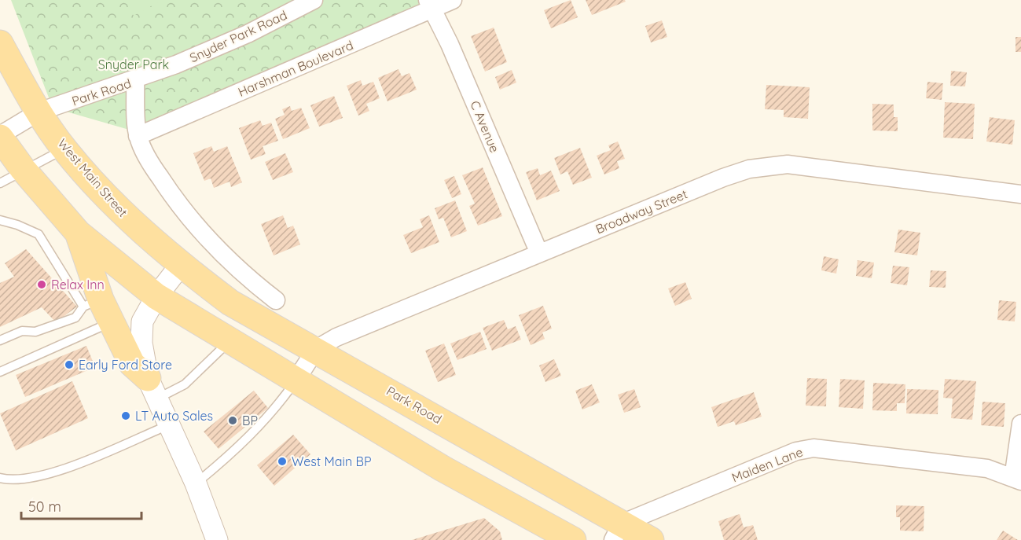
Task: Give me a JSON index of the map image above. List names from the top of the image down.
{
  "streets": {
    "main road": ["Park Road", "West Main Street"],
    "street": [
      "Snyder Park Road",
      "Harshman Boulevard",
      "C Avenue",
      "Broadway Street",
      "Maiden Lane"
    ]
  },
  "crossings": [
    ["Snyder Park Road", "Park Road"],
    ["Harshman Boulevard", "Park Road"],
    ["Harshman Boulevard", "C Avenue"],
    ["Park Road", "West Main Street"],
    ["Park Road", "Broadway Street"],
    ["Park Road", "Maiden Lane"],
    ["C Avenue", "Broadway Street"]
  ],
  "parks": ["Snyder Park"],
  "places": [
    "Relax Inn",
    "Early Ford Store",
    "LT Auto Sales",
    "BP",
    "West Main BP"
  ],
  "scale_bar": "50 m"
}
